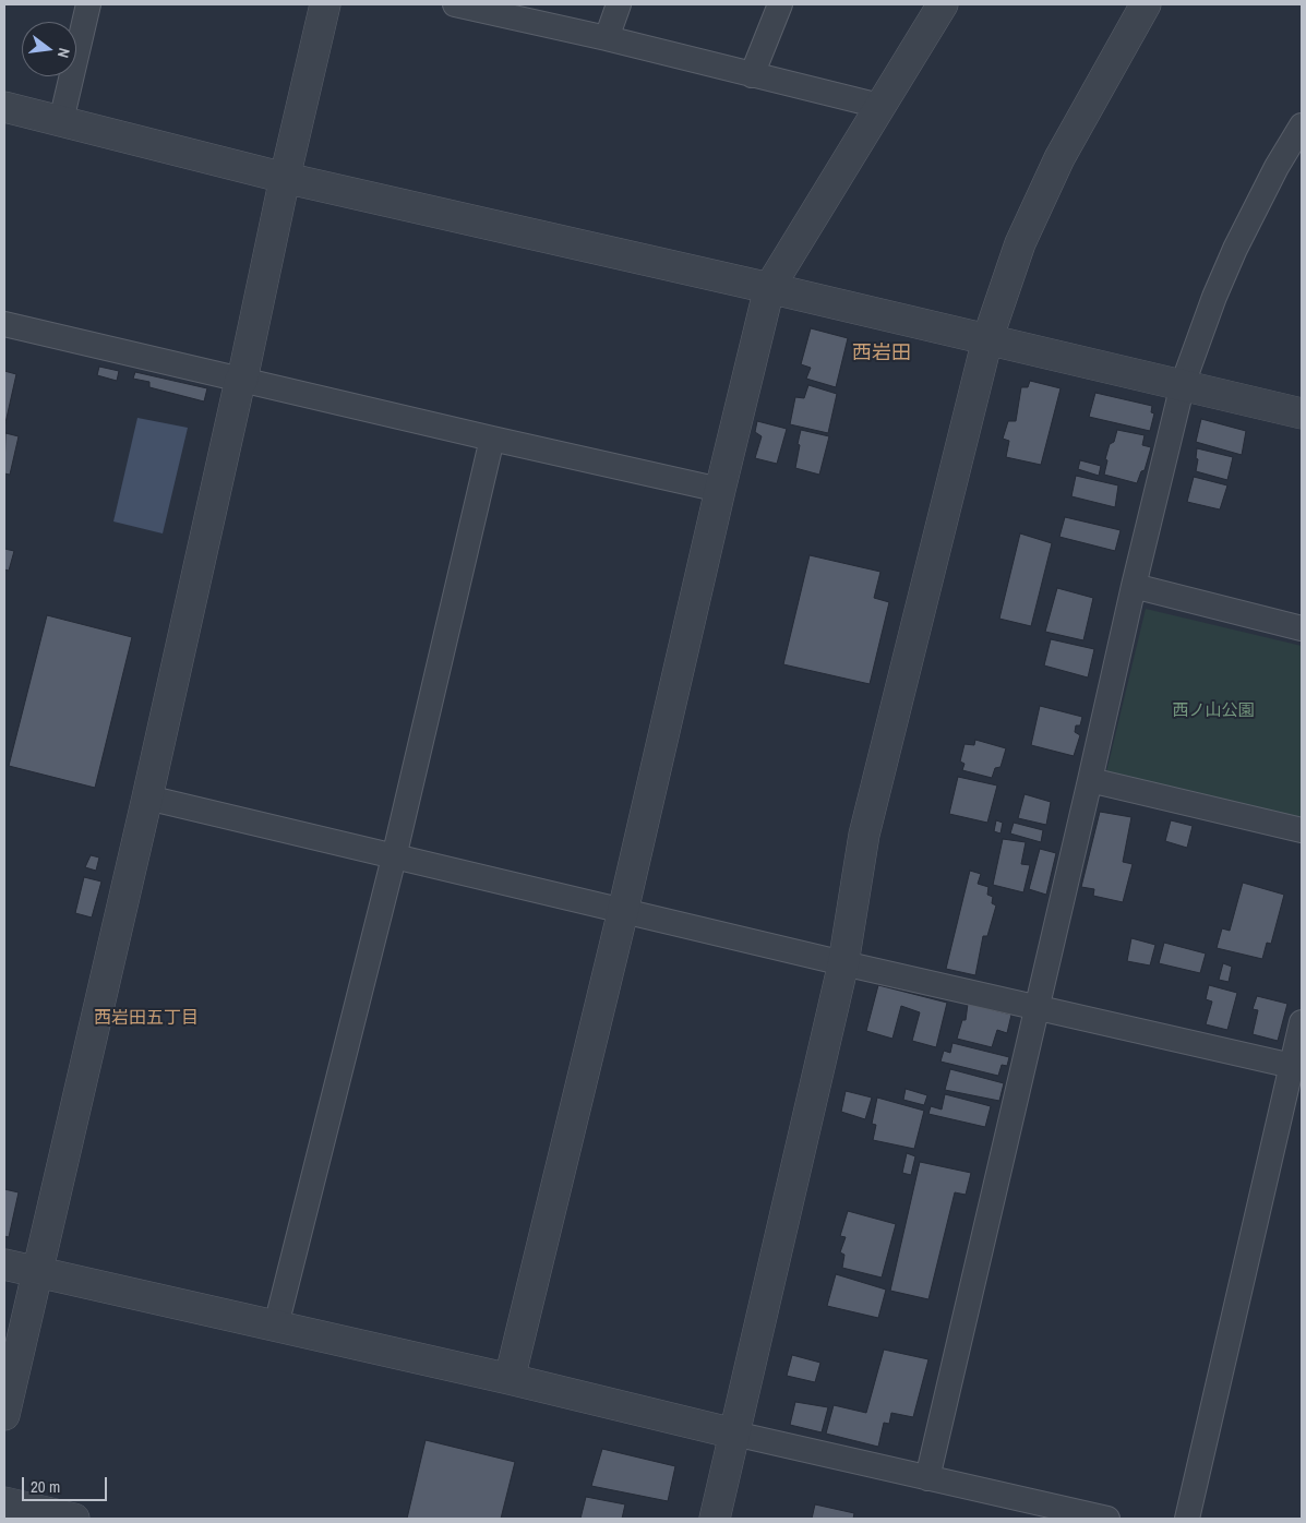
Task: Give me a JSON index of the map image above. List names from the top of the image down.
{
  "districts": ["西岩田", "西岩田五丁目"],
  "parks": ["西ノ山公園"],
  "scale_bar": "20 m",
  "north": "right"
}
